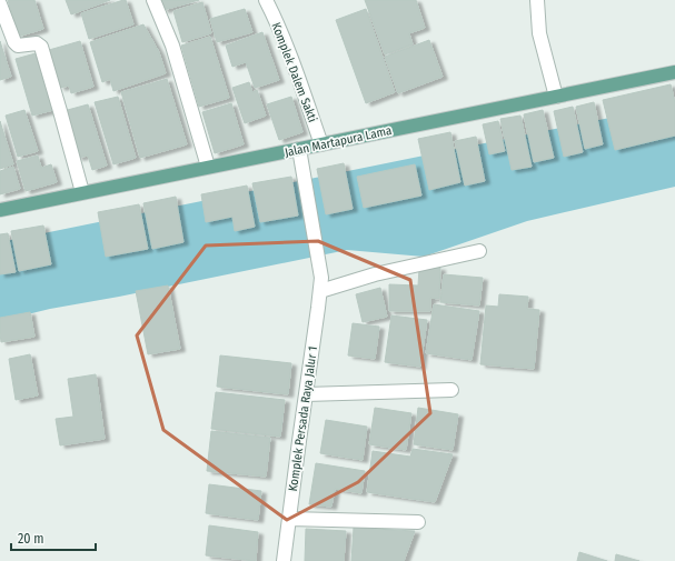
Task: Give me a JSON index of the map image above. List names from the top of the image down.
{
  "streets": {
    "main road": ["Jalan Martapura Lama"],
    "street": ["Komplek Dalem Sakti", "Komplek Persada Raya Jalur 1"]
  },
  "crossings": [
    ["Komplek Dalem Sakti", "Jalan Martapura Lama"],
    ["Jalan Martapura Lama", "Komplek Persada Raya Jalur 1"]
  ],
  "scale_bar": "20 m"
}
